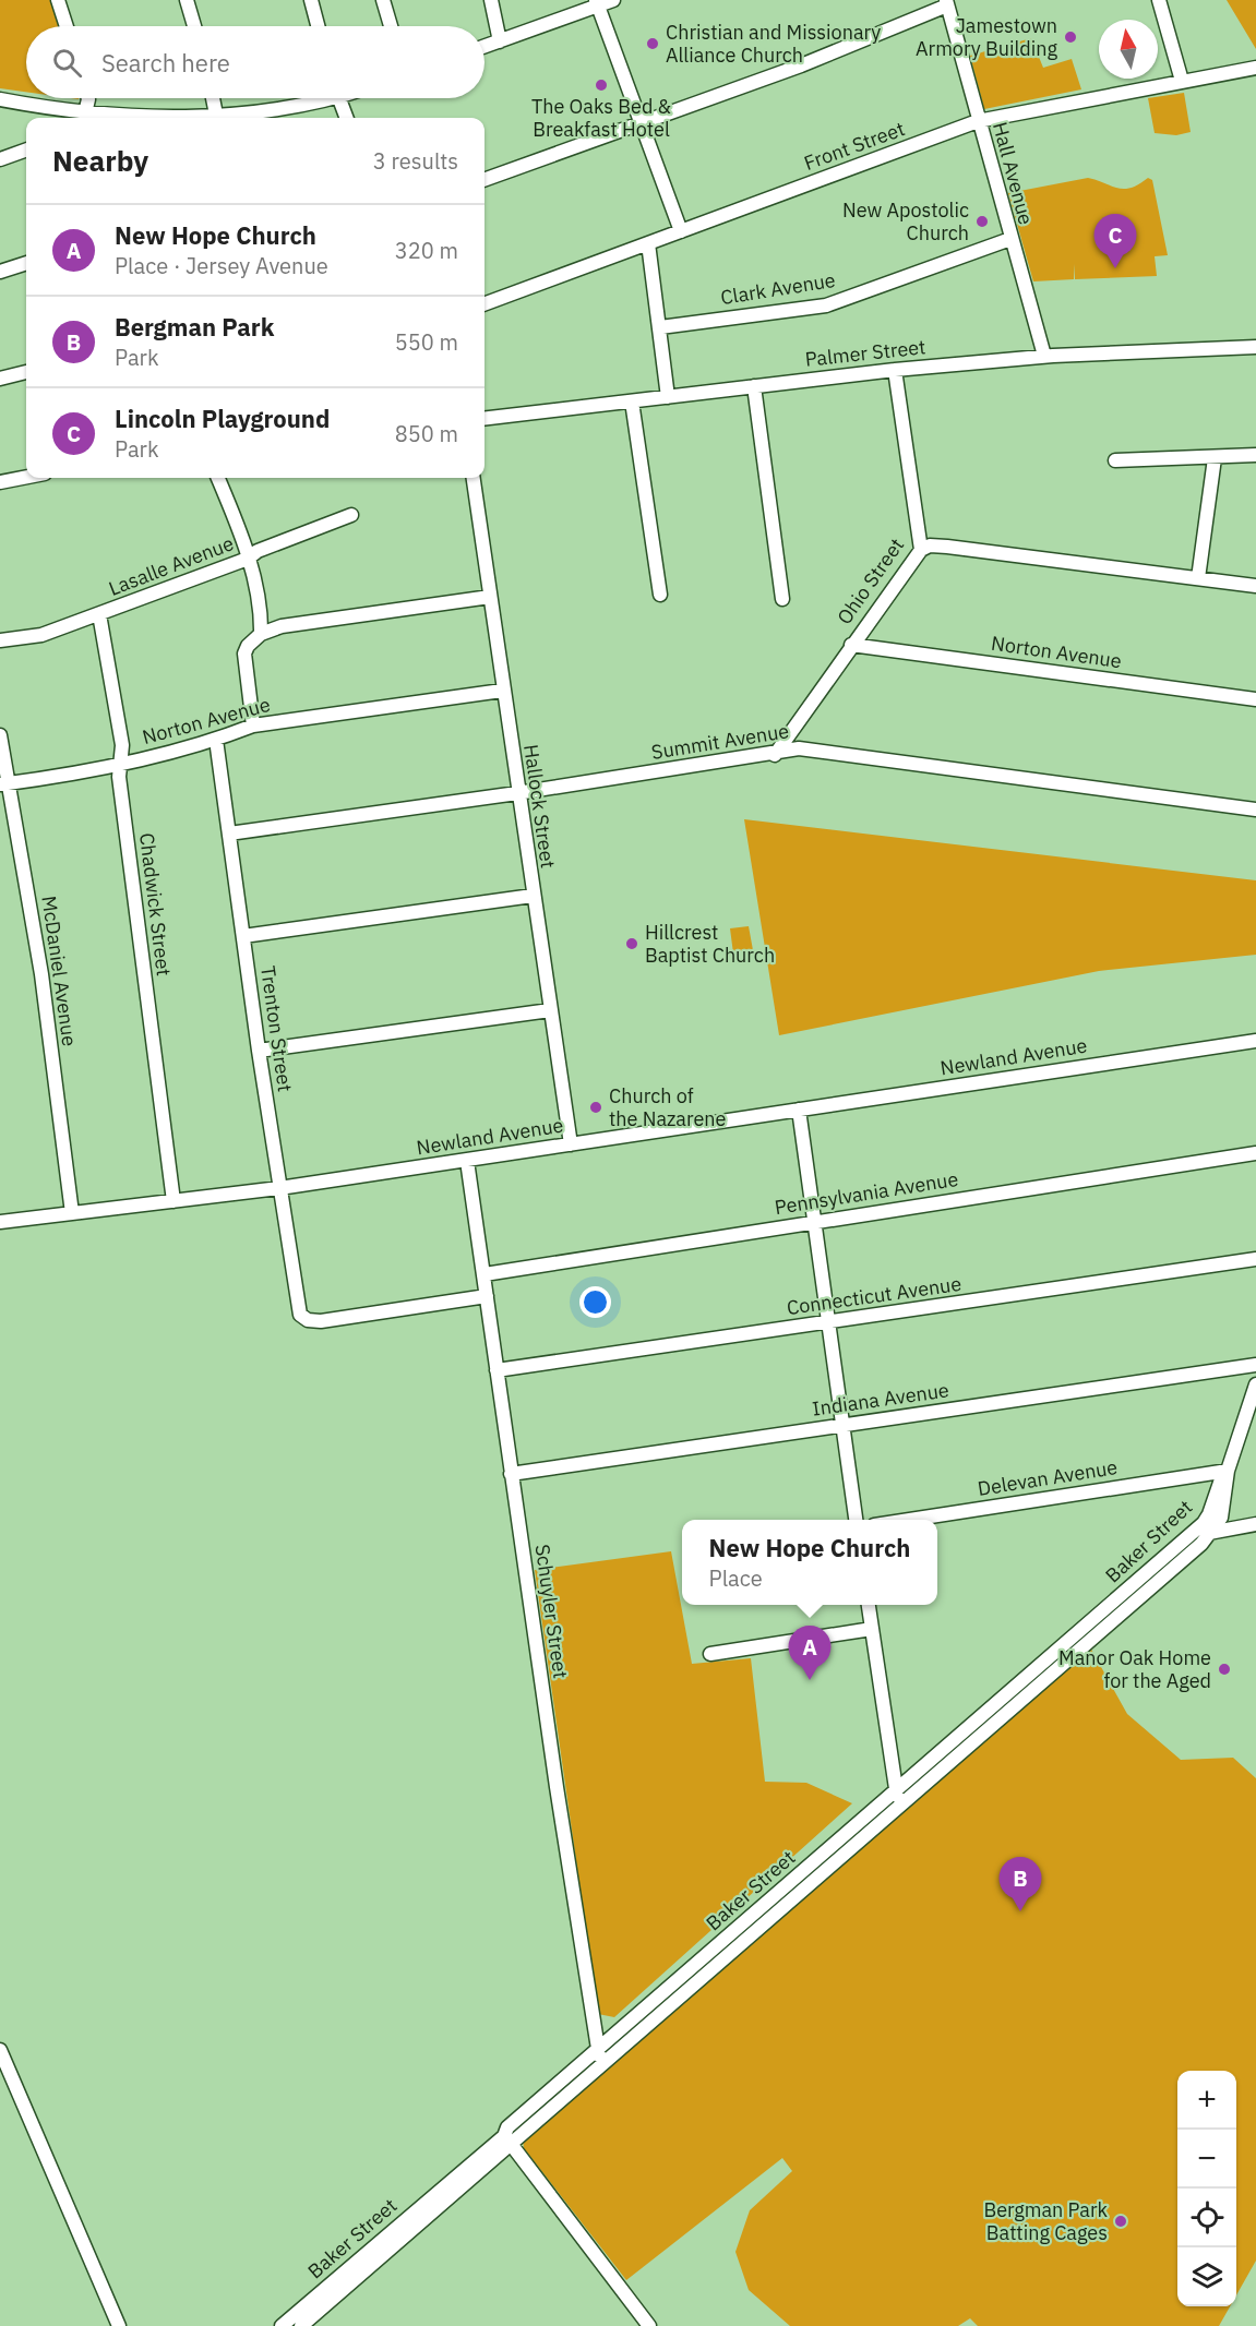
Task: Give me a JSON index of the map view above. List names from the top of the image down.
{
  "streets": {
    "street": [
      "Front Street",
      "Hall Avenue",
      "Clark Avenue",
      "Palmer Street",
      "Lasalle Avenue",
      "Ohio Street",
      "Norton Avenue",
      "Summit Avenue",
      "Hallock Street",
      "Chadwick Street",
      "McDaniel Avenue",
      "Trenton Street",
      "Newland Avenue",
      "Pennsylvania Avenue",
      "Connecticut Avenue",
      "Indiana Avenue",
      "Delevan Avenue",
      "Baker Street",
      "Schuyler Street"
    ]
  },
  "crossings": [
    ["Front Street", "Hall Avenue"],
    ["Hall Avenue", "Clark Avenue"],
    ["Hall Avenue", "Palmer Street"],
    ["Palmer Street", "Ohio Street"],
    ["Lasalle Avenue", "Chadwick Street"],
    ["Ohio Street", "Norton Avenue"],
    ["Ohio Street", "Summit Avenue"],
    ["Norton Avenue", "Hallock Street"],
    ["Norton Avenue", "Chadwick Street"],
    ["Norton Avenue", "McDaniel Avenue"],
    ["Norton Avenue", "Trenton Street"],
    ["Summit Avenue", "Hallock Street"],
    ["Summit Avenue", "Trenton Street"],
    ["Hallock Street", "Newland Avenue"],
    ["Chadwick Street", "Newland Avenue"],
    ["McDaniel Avenue", "Newland Avenue"],
    ["Trenton Street", "Newland Avenue"],
    ["Trenton Street", "Schuyler Street"],
    ["Newland Avenue", "Schuyler Street"],
    ["Pennsylvania Avenue", "Schuyler Street"],
    ["Connecticut Avenue", "Schuyler Street"],
    ["Indiana Avenue", "Schuyler Street"],
    ["Delevan Avenue", "Baker Street"],
    ["Baker Street", "Schuyler Street"]
  ],
  "places": [
    "Jamestown Armory Building",
    "Christian and Missionary Alliance Church",
    "The Oaks Bed & Breakfast Hotel",
    "New Apostolic Church",
    "Hillcrest Baptist Church",
    "Church of the Nazarene",
    "Manor Oak Home for the Aged",
    "Bergman Park Batting Cages"
  ],
  "north": "top",
  "page": {
    "search": "Search here",
    "heading": ["Nearby", "3 results"],
    "list": [
      {
        "mark": "A",
        "name": "New Hope Church",
        "note": "Place · Jersey Avenue",
        "value": "320 m"
      },
      {
        "mark": "B",
        "name": "Bergman Park",
        "note": "Park",
        "value": "550 m"
      },
      {
        "mark": "C",
        "name": "Lincoln Playground",
        "note": "Park",
        "value": "850 m"
      }
    ],
    "pins": ["C", "A", "B"],
    "popup": ["New Hope Church", "Place"],
    "map_buttons": ["+", "−"]
  }
}
